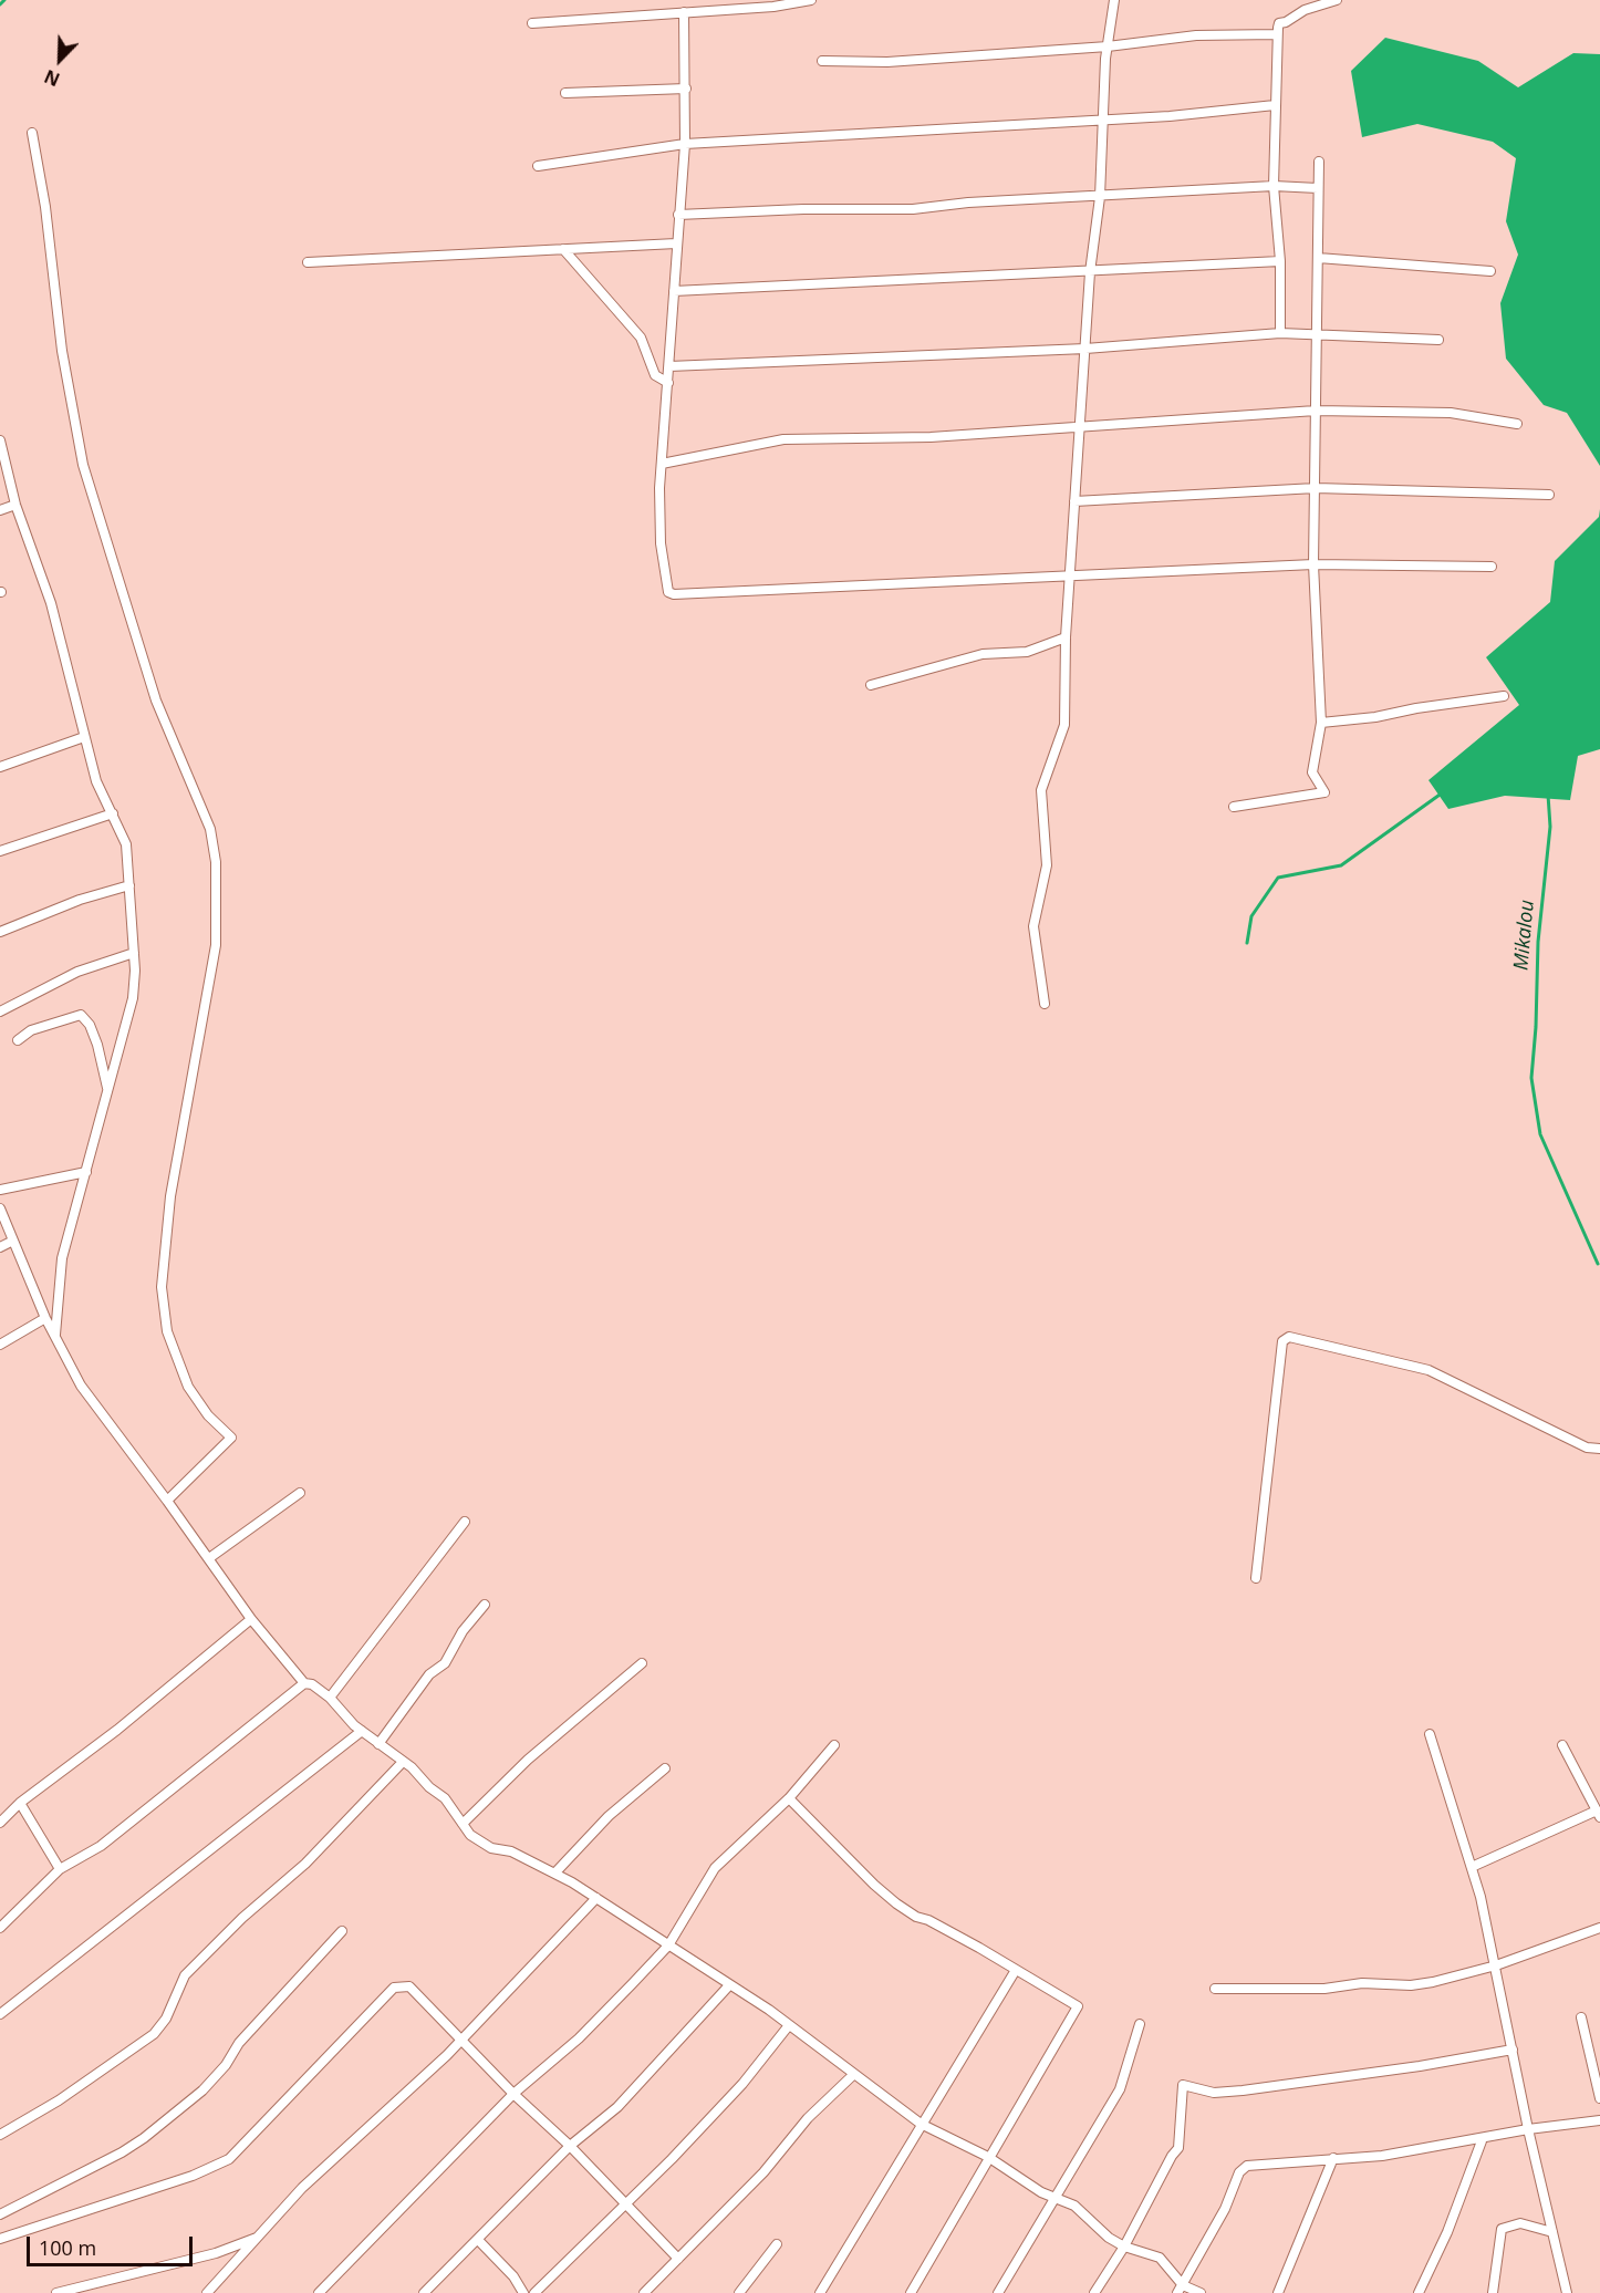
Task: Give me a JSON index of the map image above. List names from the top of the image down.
{
  "water": ["Mikalou"],
  "scale_bar": "100 m",
  "north": "bottom left"
}
